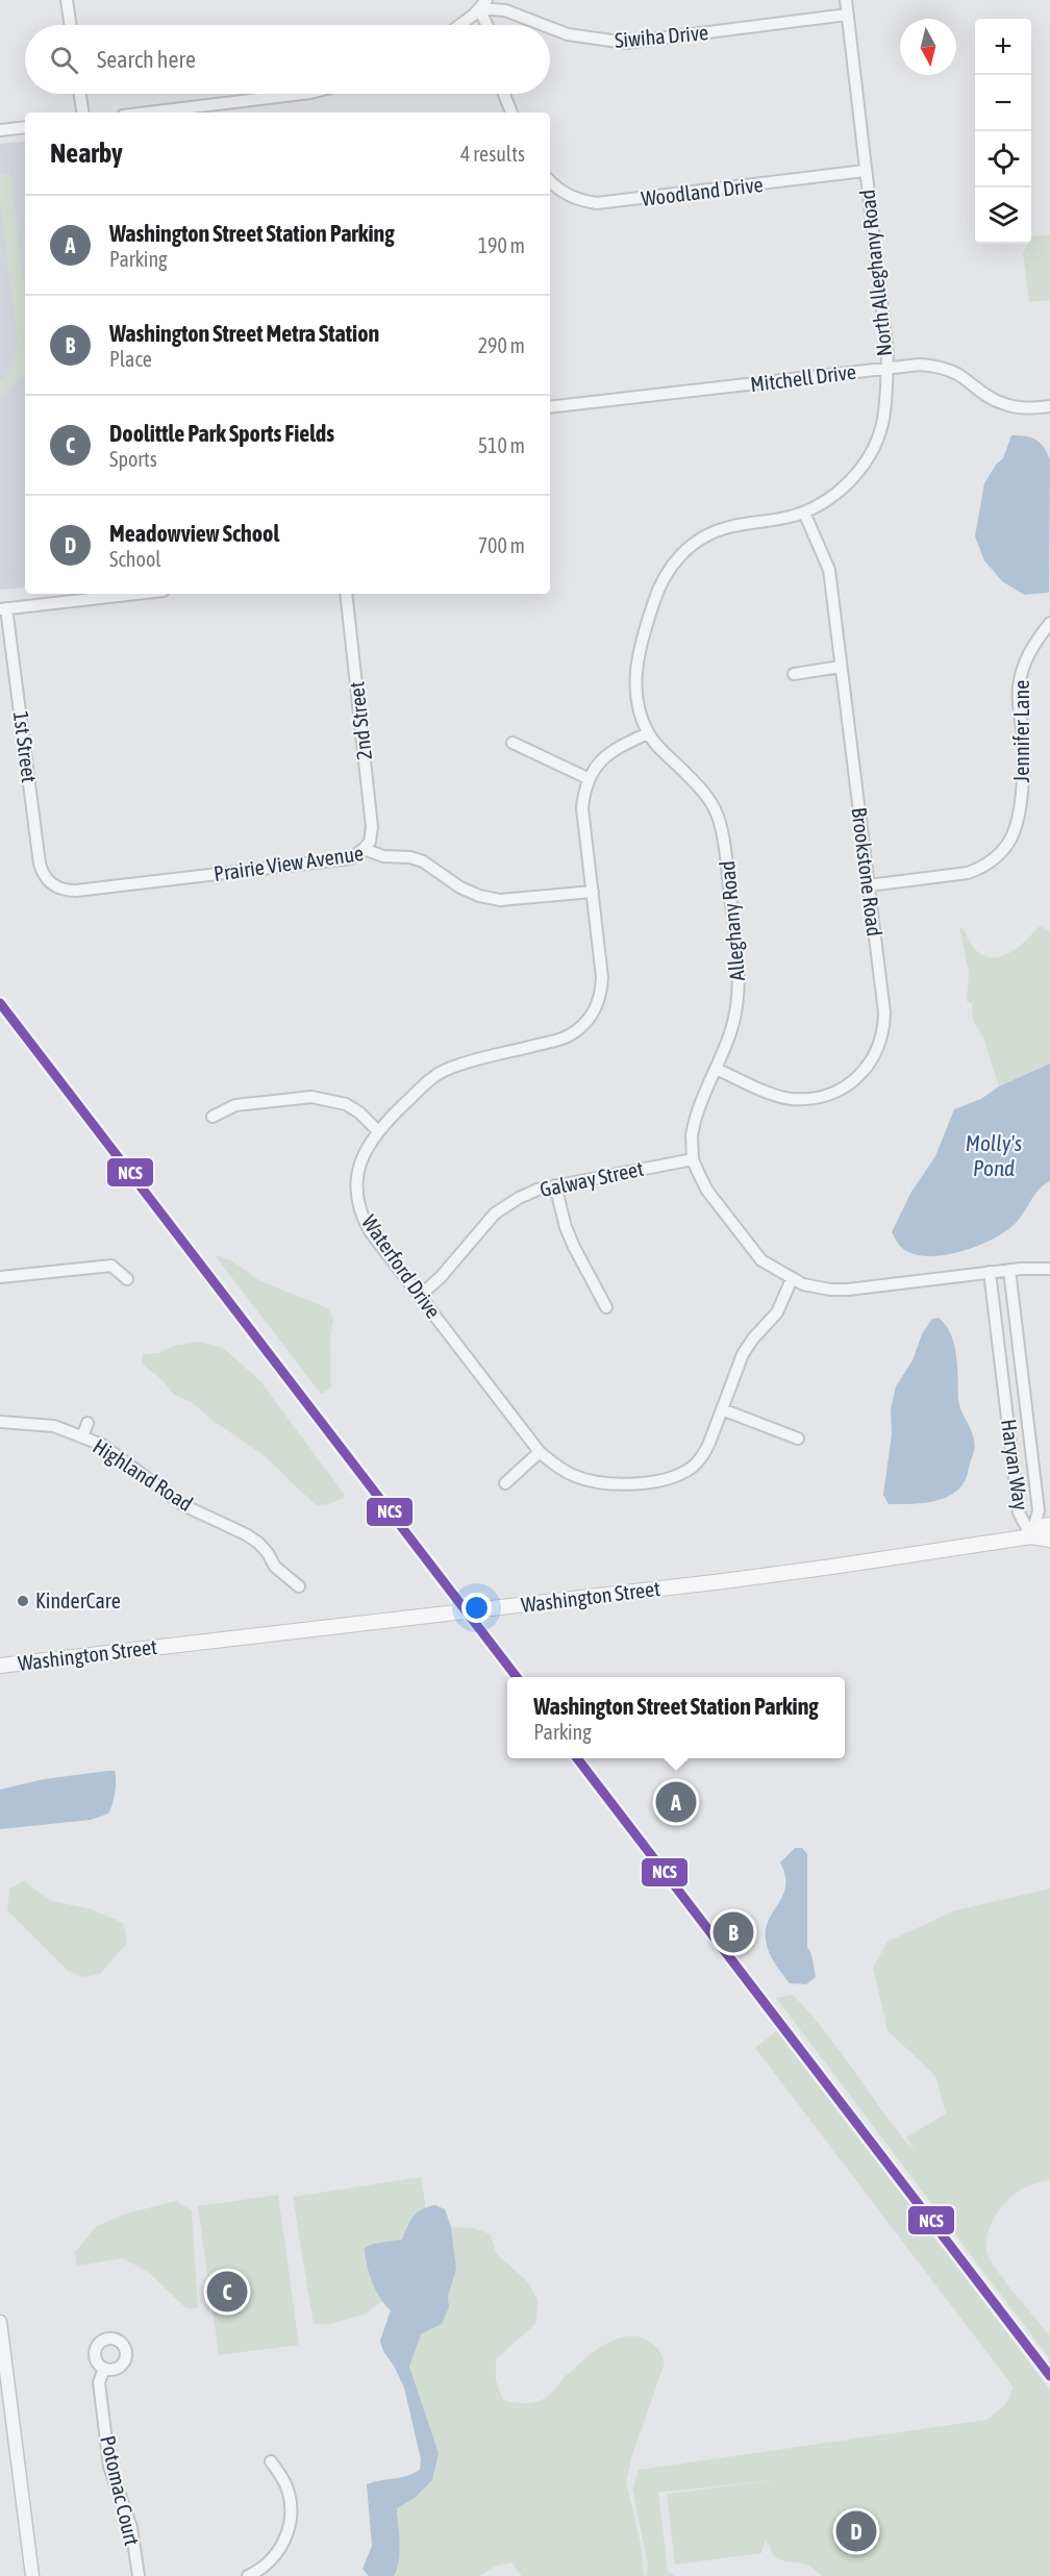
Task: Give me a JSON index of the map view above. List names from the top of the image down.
{
  "streets": {
    "main road": ["Washington Street"],
    "street": [
      "Siwiha Drive",
      "Woodland Drive",
      "North Alleghany Road",
      "Mitchell Drive",
      "2nd Street",
      "Jennifer Lane",
      "1st Street",
      "Prairie View Avenue",
      "Brookstone Road",
      "Alleghany Road",
      "Galway Street",
      "Waterford Drive",
      "Haryan Way",
      "Highland Road",
      "Potomac Court"
    ]
  },
  "crossings": [
    ["Siwiha Drive", "North Alleghany Road"],
    ["Woodland Drive", "North Alleghany Road"],
    ["North Alleghany Road", "Mitchell Drive"],
    ["North Alleghany Road", "Brookstone Road"],
    ["North Alleghany Road", "Alleghany Road"],
    ["2nd Street", "Prairie View Avenue"],
    ["Jennifer Lane", "Brookstone Road"],
    ["1st Street", "Prairie View Avenue"],
    ["Prairie View Avenue", "Waterford Drive"],
    ["Brookstone Road", "Alleghany Road"],
    ["Alleghany Road", "Galway Street"],
    ["Alleghany Road", "Waterford Drive"],
    ["Alleghany Road", "Haryan Way"],
    ["Galway Street", "Waterford Drive"],
    ["Haryan Way", "Washington Street"]
  ],
  "water": ["Molly's Pond"],
  "places": ["KinderCare"],
  "lines": ["transit line NCS"],
  "north": "bottom",
  "page": {
    "map_buttons": ["+", "−"],
    "search": "Search here",
    "heading": ["Nearby", "4 results"],
    "list": [
      {
        "mark": "A",
        "name": "Washington Street Station Parking",
        "note": "Parking",
        "value": "190 m"
      },
      {
        "mark": "B",
        "name": "Washington Street Metra Station",
        "note": "Place",
        "value": "290 m"
      },
      {
        "mark": "C",
        "name": "Doolittle Park Sports Fields",
        "note": "Sports",
        "value": "510 m"
      },
      {
        "mark": "D",
        "name": "Meadowview School",
        "note": "School",
        "value": "700 m"
      }
    ],
    "popup": ["Washington Street Station Parking", "Parking"],
    "pins": [
      "A",
      "B",
      "C",
      "D"
    ]
  }
}
